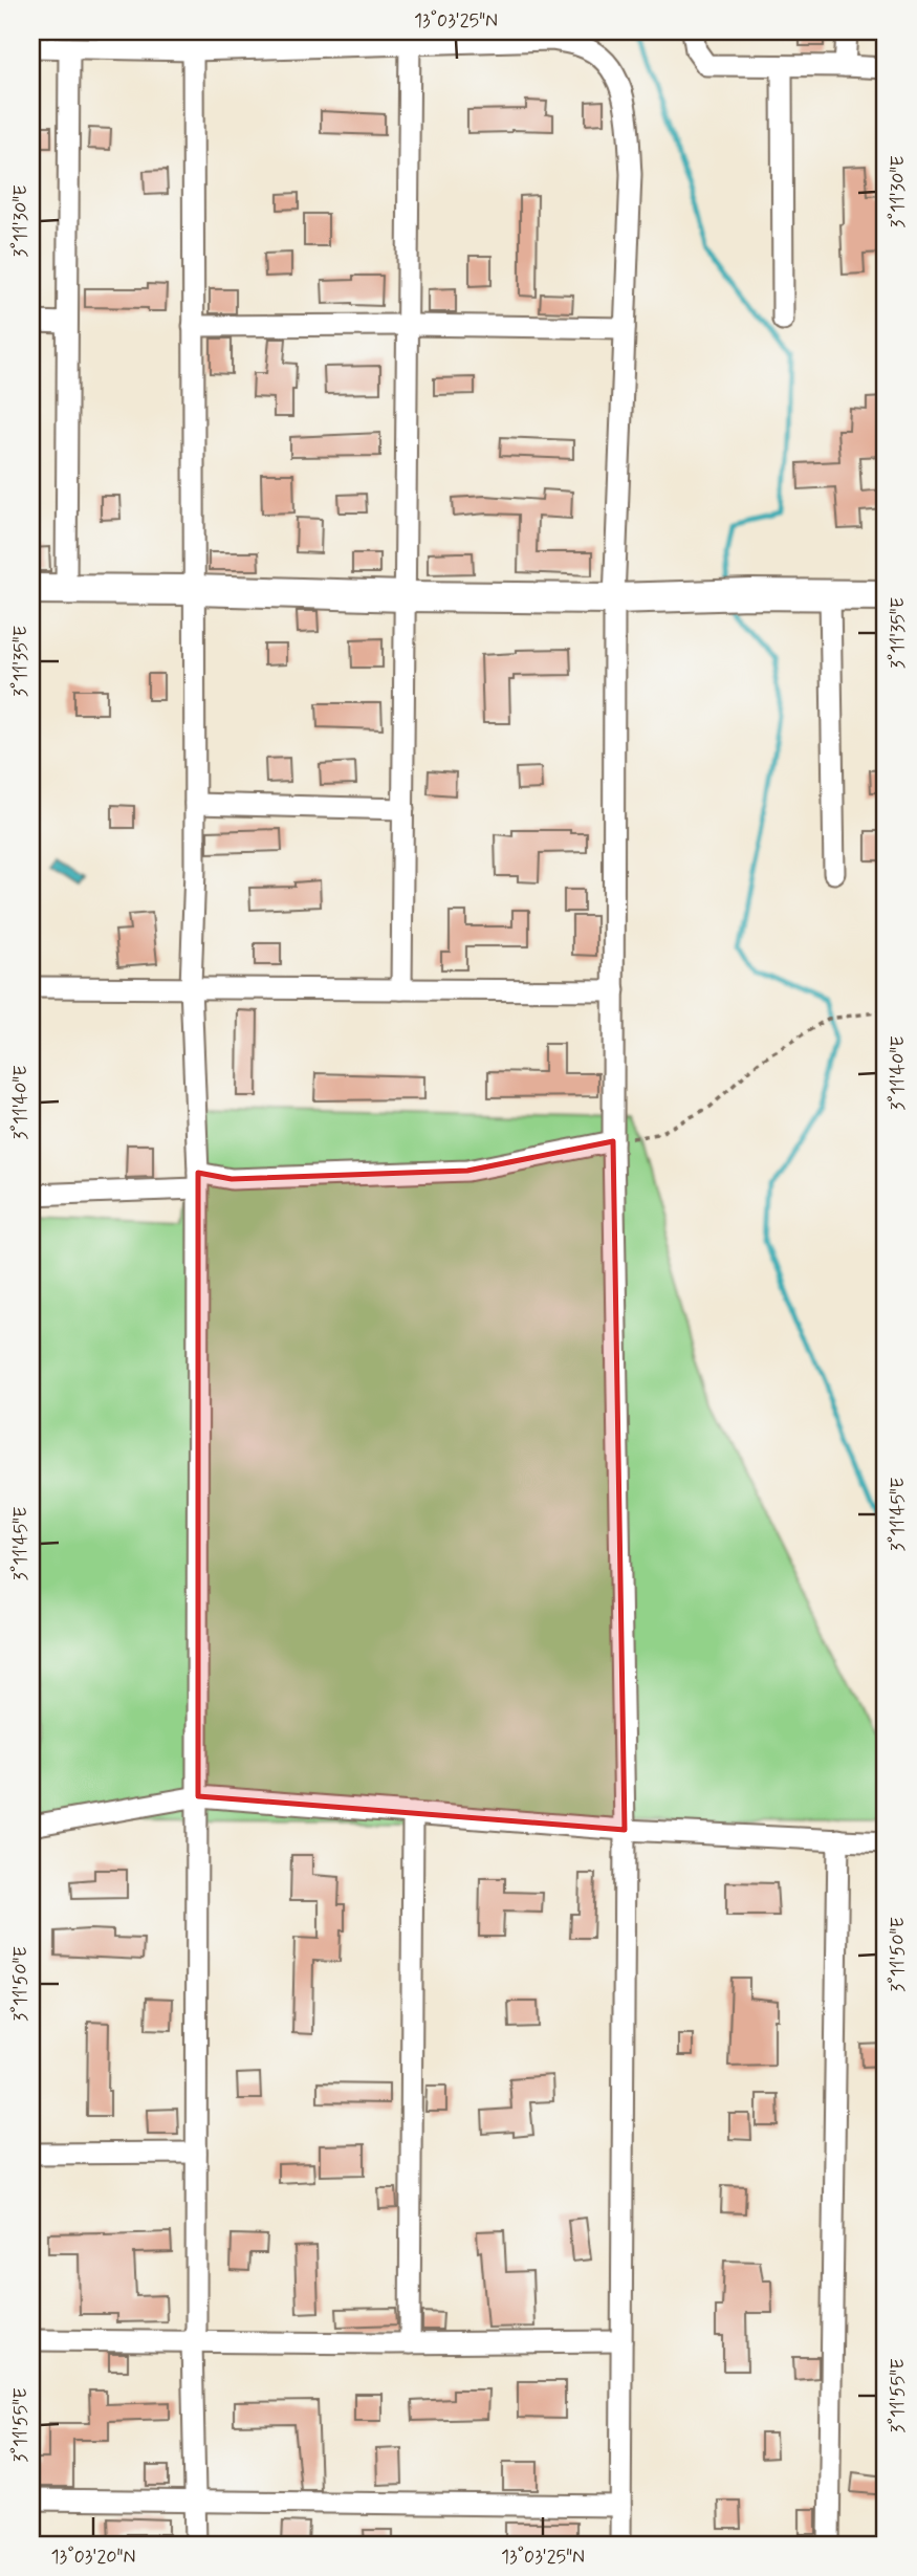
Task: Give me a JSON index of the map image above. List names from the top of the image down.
{
  "coordinates": [
    "13°03'25\"N",
    "3°11'30\"E",
    "3°11'35\"E",
    "3°11'40\"E",
    "3°11'45\"E",
    "3°11'50\"E",
    "3°11'55\"E",
    "13°03'20\"N"
  ]
}
